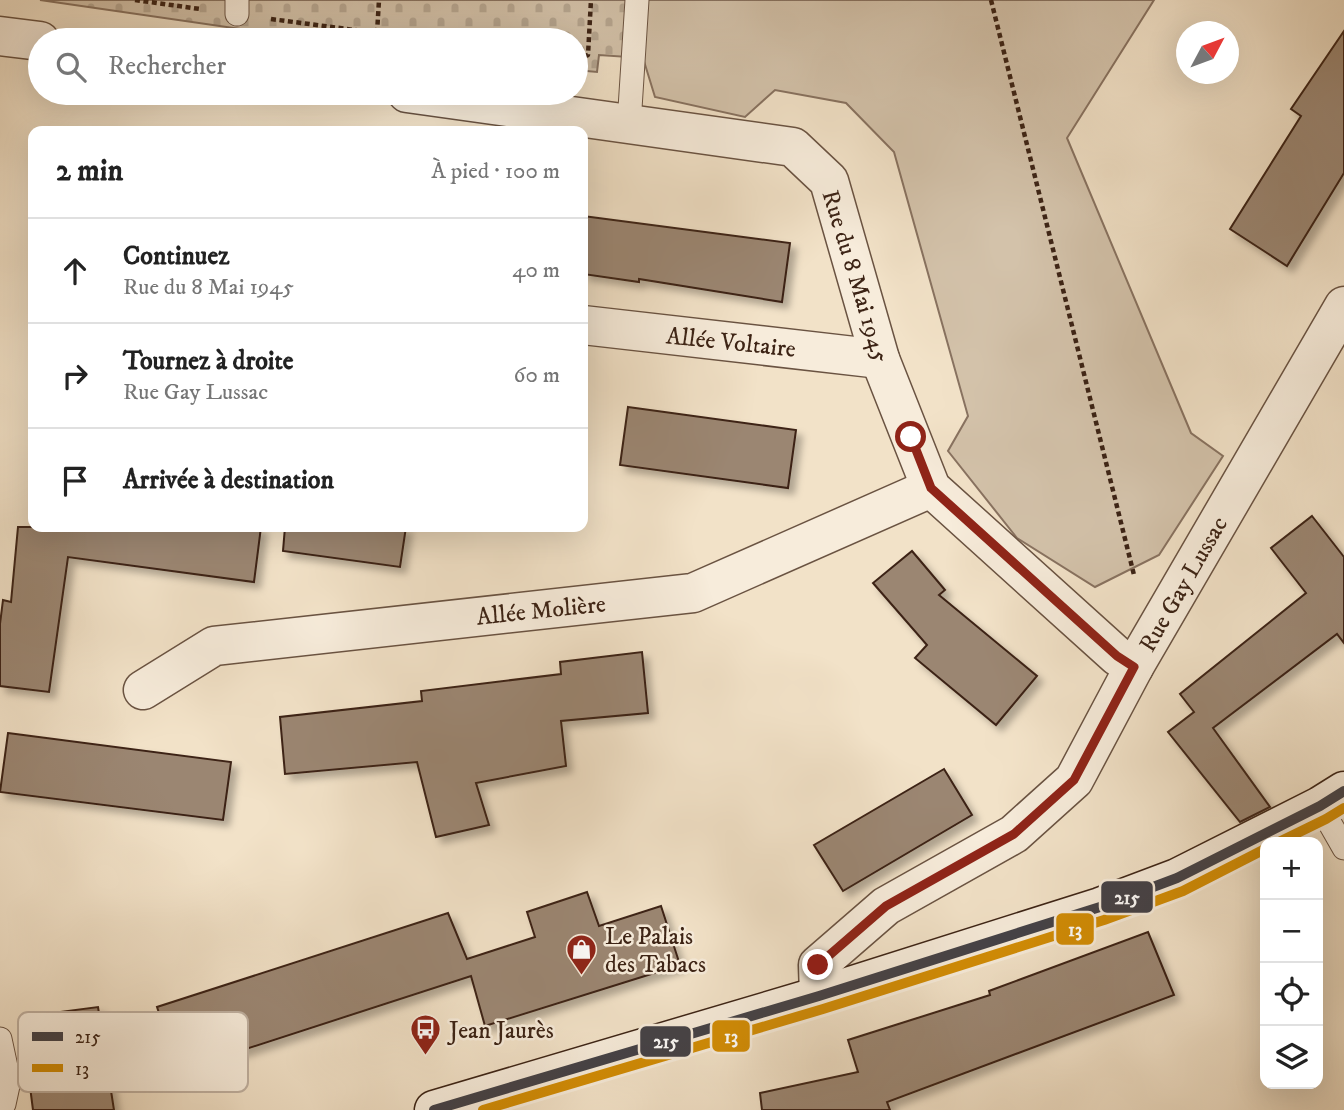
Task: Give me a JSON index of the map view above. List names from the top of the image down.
{
  "streets": {
    "street": [
      "Rue du 8 Mai 1945",
      "Allée Voltaire",
      "Rue Gay Lussac",
      "Allée Molière"
    ]
  },
  "crossings": [
    ["Rue du 8 Mai 1945", "Allée Voltaire"],
    ["Rue du 8 Mai 1945", "Rue Gay Lussac"],
    ["Rue du 8 Mai 1945", "Allée Molière"]
  ],
  "places": {
    "shop": ["Le Palais des Tabacs"],
    "bus stop": ["Jean Jaurès"]
  },
  "lines": ["transit line 215", "transit line 13"],
  "legend": ["215", "13"],
  "north": "top right",
  "page": {
    "search": "Rechercher",
    "heading": ["2 min", "À pied · 100 m"],
    "list": [
      ["Continuez", "Rue du 8 Mai 1945", "40 m"],
      ["Tournez à droite", "Rue Gay Lussac", "60 m"],
      "Arrivée à destination"
    ],
    "map_buttons": ["+", "−"]
  }
}
